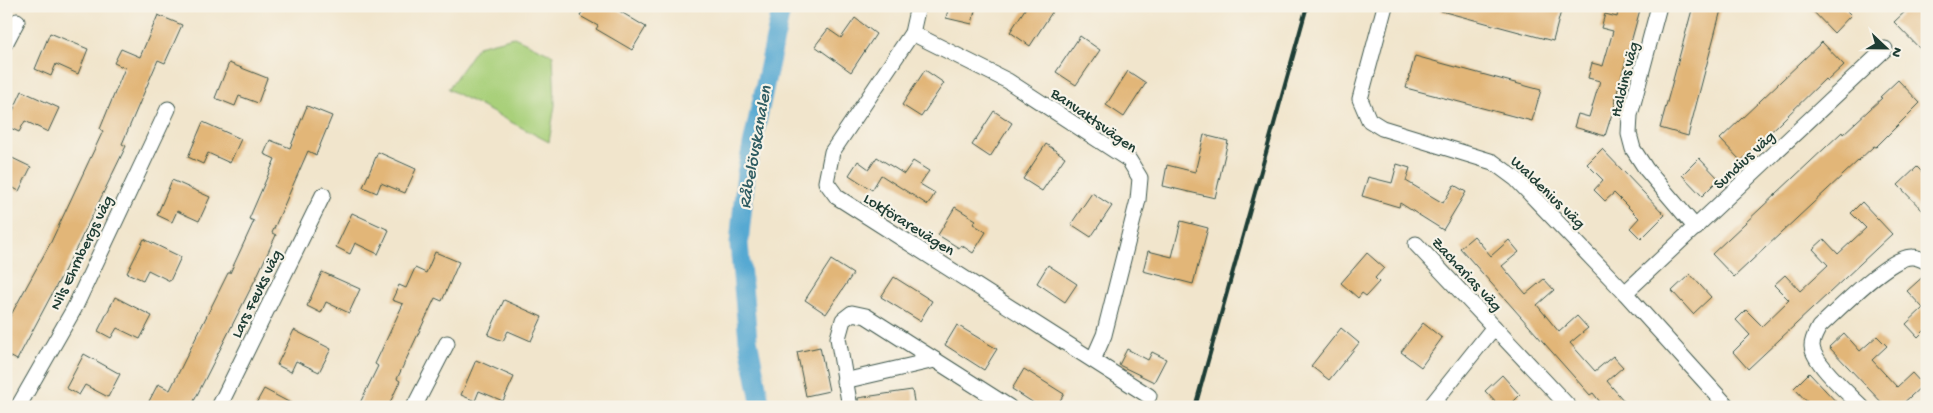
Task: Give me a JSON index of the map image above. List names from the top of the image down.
{
  "streets": {
    "street": [
      "Haldins väg",
      "Banvaktsvägen",
      "Sundius väg",
      "Waldenius väg",
      "Lokförarevägen",
      "Nils Ehrnbergs väg",
      "Zacharias väg",
      "Lars Feuks väg"
    ]
  },
  "crossings": [
    ["Haldins väg", "Sundius väg"],
    ["Banvaktsvägen", "Lokförarevägen"],
    ["Sundius väg", "Waldenius väg"]
  ],
  "water": ["Råbelövskanalen"],
  "north": "right"
}
